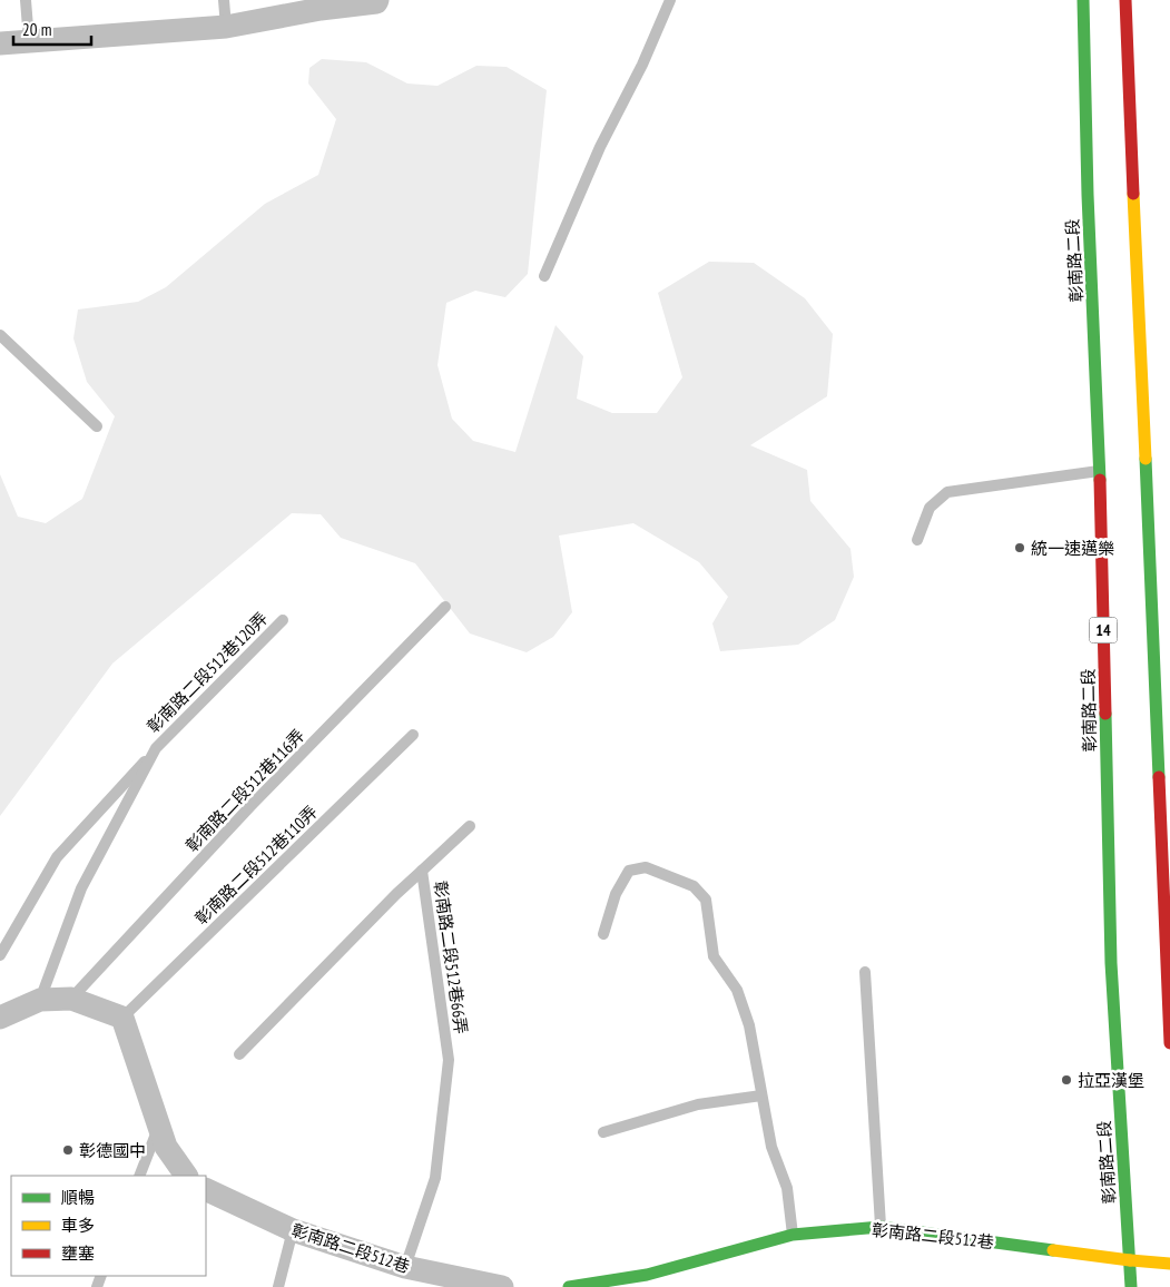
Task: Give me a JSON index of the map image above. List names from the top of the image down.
{
  "streets": {
    "main road": ["彰南路二段", "14", "彰南路二段512巷"],
    "lane": [
      "彰南路二段512巷120弄",
      "彰南路二段512巷116弄",
      "彰南路二段512巷110弄",
      "彰南路二段512巷66弄"
    ]
  },
  "crossings": [
    ["彰南路二段", "彰南路二段512巷"],
    ["彰南路二段512巷66弄", "彰南路二段512巷"]
  ],
  "places": ["統一速邁樂", "拉亞漢堡", "彰德國中"],
  "legend": ["順暢", "車多", "壅塞"],
  "scale_bar": "20 m"
}
